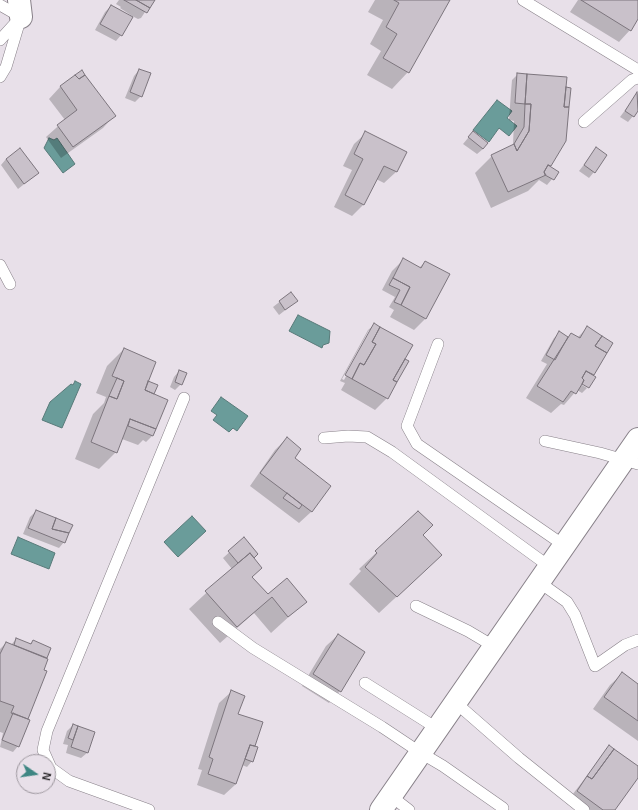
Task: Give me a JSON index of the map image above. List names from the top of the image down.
{
  "north": "right"
}
